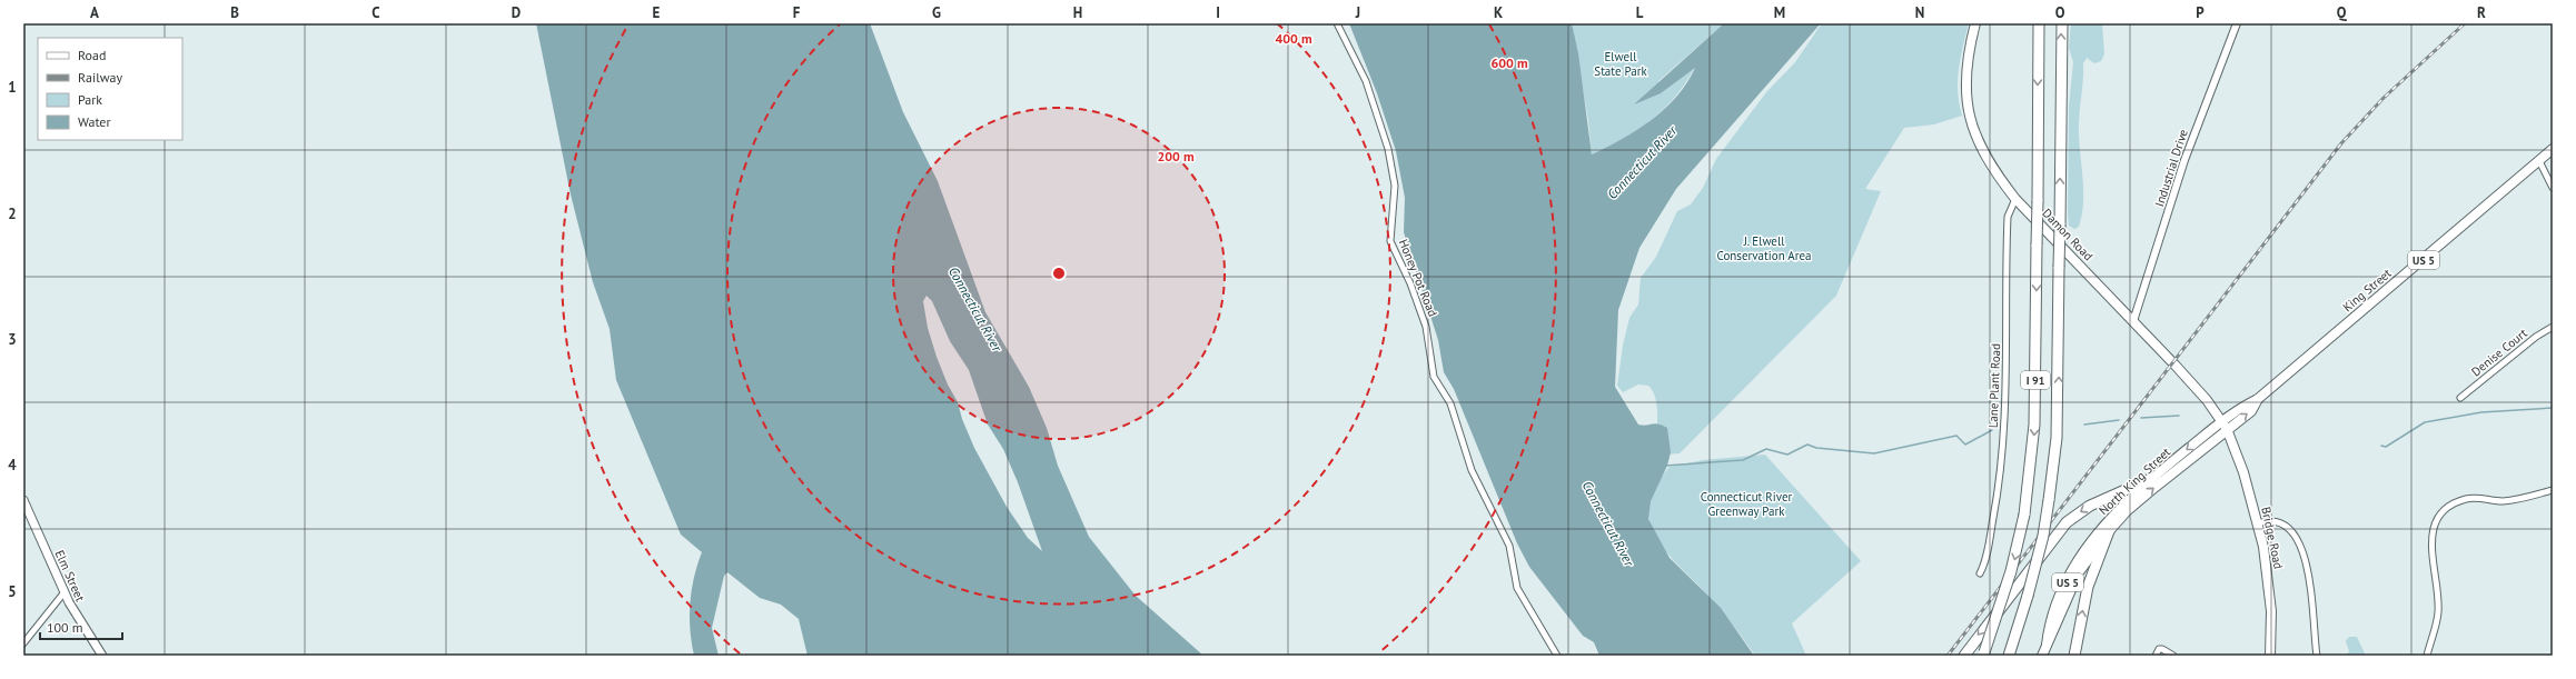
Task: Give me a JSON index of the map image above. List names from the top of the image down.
{
  "streets": {
    "highway": ["I 91"],
    "main road": [
      "Damon Road",
      "US 5",
      "King Street",
      "North King Street",
      "Bridge Road",
      "Elm Street"
    ],
    "street": [
      "Industrial Drive",
      "Honey Pot Road",
      "Denise Court",
      "Lane Plant Road"
    ]
  },
  "crossings": [
    ["Industrial Drive", "Damon Road"],
    ["Damon Road", "King Street"],
    ["Damon Road", "Lane Plant Road"],
    ["Damon Road", "North King Street"],
    ["Damon Road", "Bridge Road"],
    ["King Street", "North King Street"],
    ["King Street", "Bridge Road"],
    ["North King Street", "Bridge Road"]
  ],
  "water": ["Connecticut River"],
  "parks": ["Elwell State Park", "J. Elwell Conservation Area", "Connecticut River Greenway Park"],
  "legend": [
    "Road",
    "Railway",
    "Park",
    "Water"
  ],
  "scale_bar": "100 m",
  "grid": {
    "columns": [
      "A",
      "B",
      "C",
      "D",
      "E",
      "F",
      "G",
      "H",
      "I",
      "J",
      "K",
      "L",
      "M",
      "N",
      "O",
      "P",
      "Q",
      "R"
    ],
    "rows": [
      "1",
      "2",
      "3",
      "4",
      "5"
    ]
  },
  "rings": ["400 m", "600 m", "200 m"]
}
